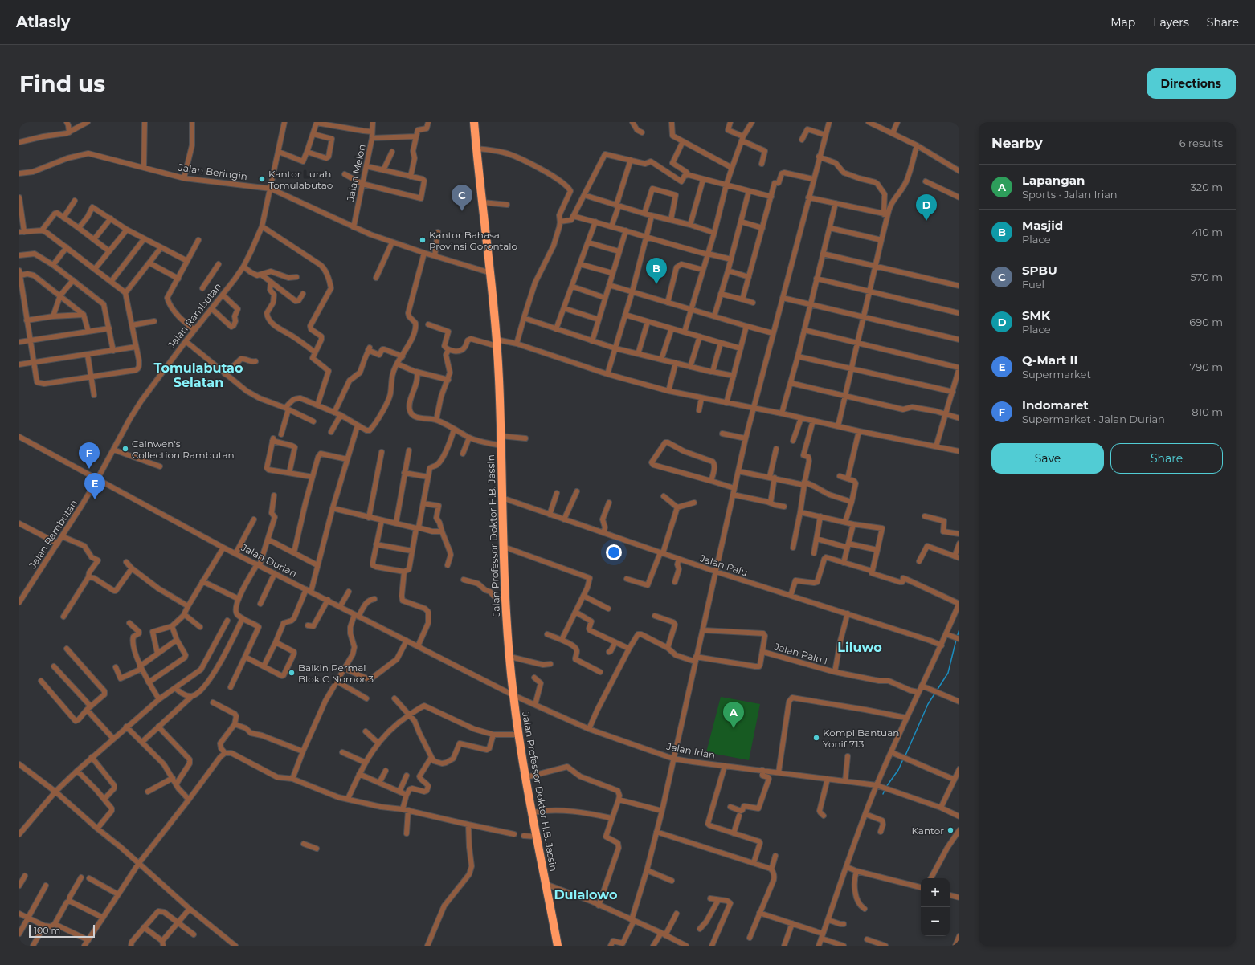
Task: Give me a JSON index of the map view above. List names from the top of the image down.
{
  "streets": {
    "highway": ["Jalan Professor Doktor H.B. Jassin"],
    "street": [
      "Jalan Beringin",
      "Jalan Melon",
      "Jalan Rambutan",
      "Jalan Durian",
      "Jalan Palu",
      "Jalan Palu I",
      "Jalan Irian"
    ]
  },
  "crossings": [
    ["Jalan Beringin", "Jalan Melon"],
    ["Jalan Beringin", "Jalan Rambutan"],
    ["Jalan Beringin", "Jalan Professor Doktor H.B. Jassin"],
    ["Jalan Rambutan", "Jalan Durian"],
    ["Jalan Professor Doktor H.B. Jassin", "Jalan Durian"],
    ["Jalan Professor Doktor H.B. Jassin", "Jalan Palu"],
    ["Jalan Professor Doktor H.B. Jassin", "Jalan Irian"],
    ["Jalan Durian", "Jalan Irian"],
    ["Jalan Palu", "Jalan Palu I"]
  ],
  "districts": ["Tomulabutao Selatan", "Liluwo", "Dulalowo"],
  "places": [
    "Kantor Lurah Tomulabutao",
    "Kantor Bahasa Provinsi Gorontalo",
    "Cainwen's Collection Rambutan",
    "Balkin Permai Blok C Nomor 3",
    "Kompi Bantuan Yonif 713",
    "Kantor"
  ],
  "scale_bar": "100 m",
  "page": {
    "header": "Atlasly",
    "nav": ["Map", "Layers", "Share"],
    "buttons": [
      "Directions",
      ["Save", "Share"]
    ],
    "title": "Find us",
    "heading": ["Nearby", "6 results"],
    "list": [
      {
        "mark": "A",
        "name": "Lapangan",
        "note": "Sports · Jalan Irian",
        "value": "320 m"
      },
      {
        "mark": "B",
        "name": "Masjid",
        "note": "Place",
        "value": "410 m"
      },
      {
        "mark": "C",
        "name": "SPBU",
        "note": "Fuel",
        "value": "570 m"
      },
      {
        "mark": "D",
        "name": "SMK",
        "note": "Place",
        "value": "690 m"
      },
      {
        "mark": "E",
        "name": "Q-Mart II",
        "note": "Supermarket",
        "value": "790 m"
      },
      {
        "mark": "F",
        "name": "Indomaret",
        "note": "Supermarket · Jalan Durian",
        "value": "810 m"
      }
    ],
    "pins": [
      "C",
      "D",
      "B",
      "F",
      "E",
      "A"
    ],
    "map_buttons": ["+", "−"],
    "scale": "100 m"
  }
}
